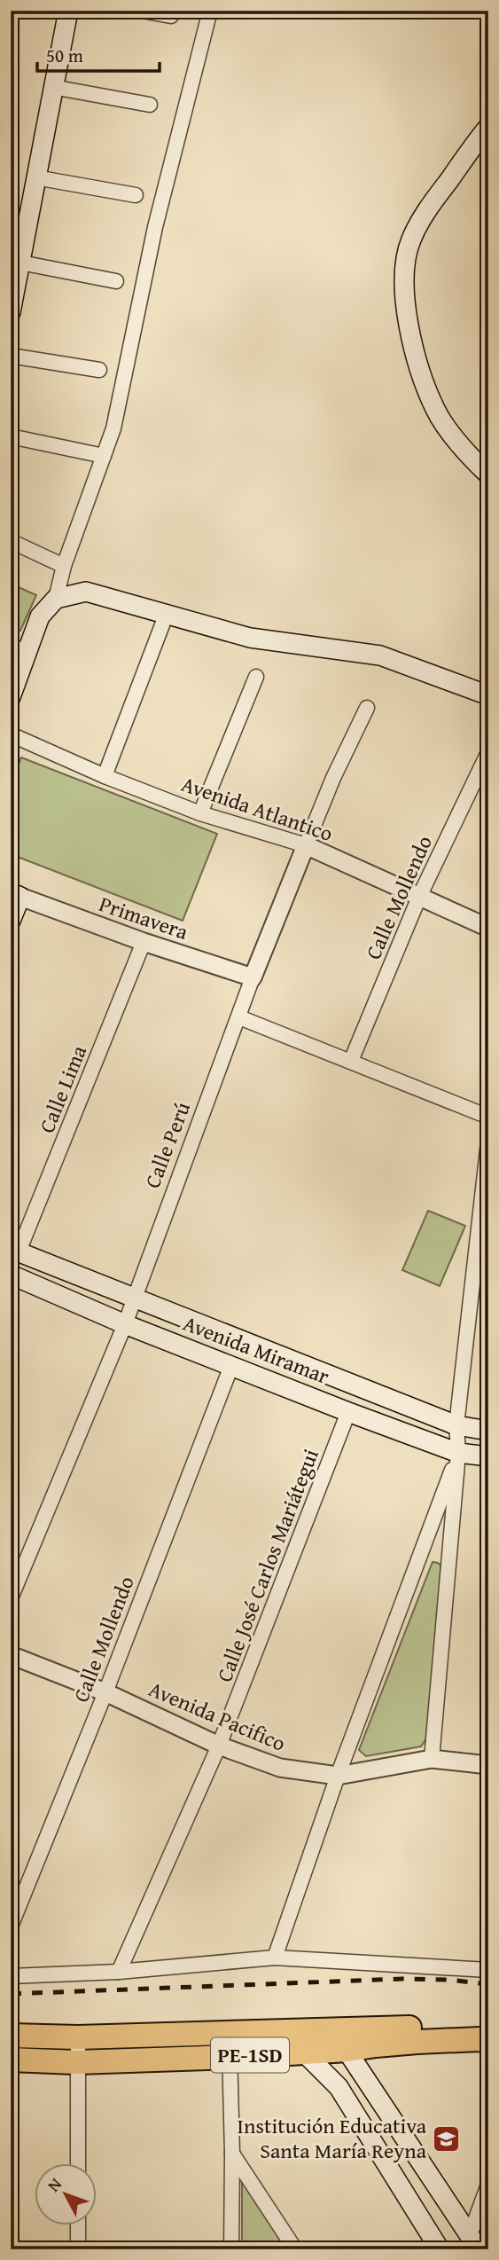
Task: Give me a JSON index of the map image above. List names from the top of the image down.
{
  "streets": {
    "highway": ["PE-1SD"],
    "main road": ["Avenida Miramar"],
    "street": [
      "Avenida Atlantico",
      "Calle Mollendo",
      "Primavera",
      "Calle Lima",
      "Calle Perú",
      "Calle José Carlos Mariátegui",
      "Avenida Pacifico"
    ]
  },
  "crossings": [
    ["Avenida Atlantico", "Calle Mollendo"],
    ["Avenida Atlantico", "Calle Perú"],
    ["Calle Mollendo", "Avenida Miramar"],
    ["Calle Mollendo", "Avenida Pacifico"],
    ["Primavera", "Calle Lima"],
    ["Primavera", "Calle Perú"],
    ["Calle Lima", "Avenida Miramar"],
    ["Calle Perú", "Avenida Miramar"],
    ["Avenida Miramar", "Calle José Carlos Mariátegui"],
    ["Calle José Carlos Mariátegui", "Avenida Pacifico"]
  ],
  "places": {
    "school or university": ["Institución Educativa Santa María Reyna"]
  },
  "scale_bar": "50 m",
  "north": "top left"
}
